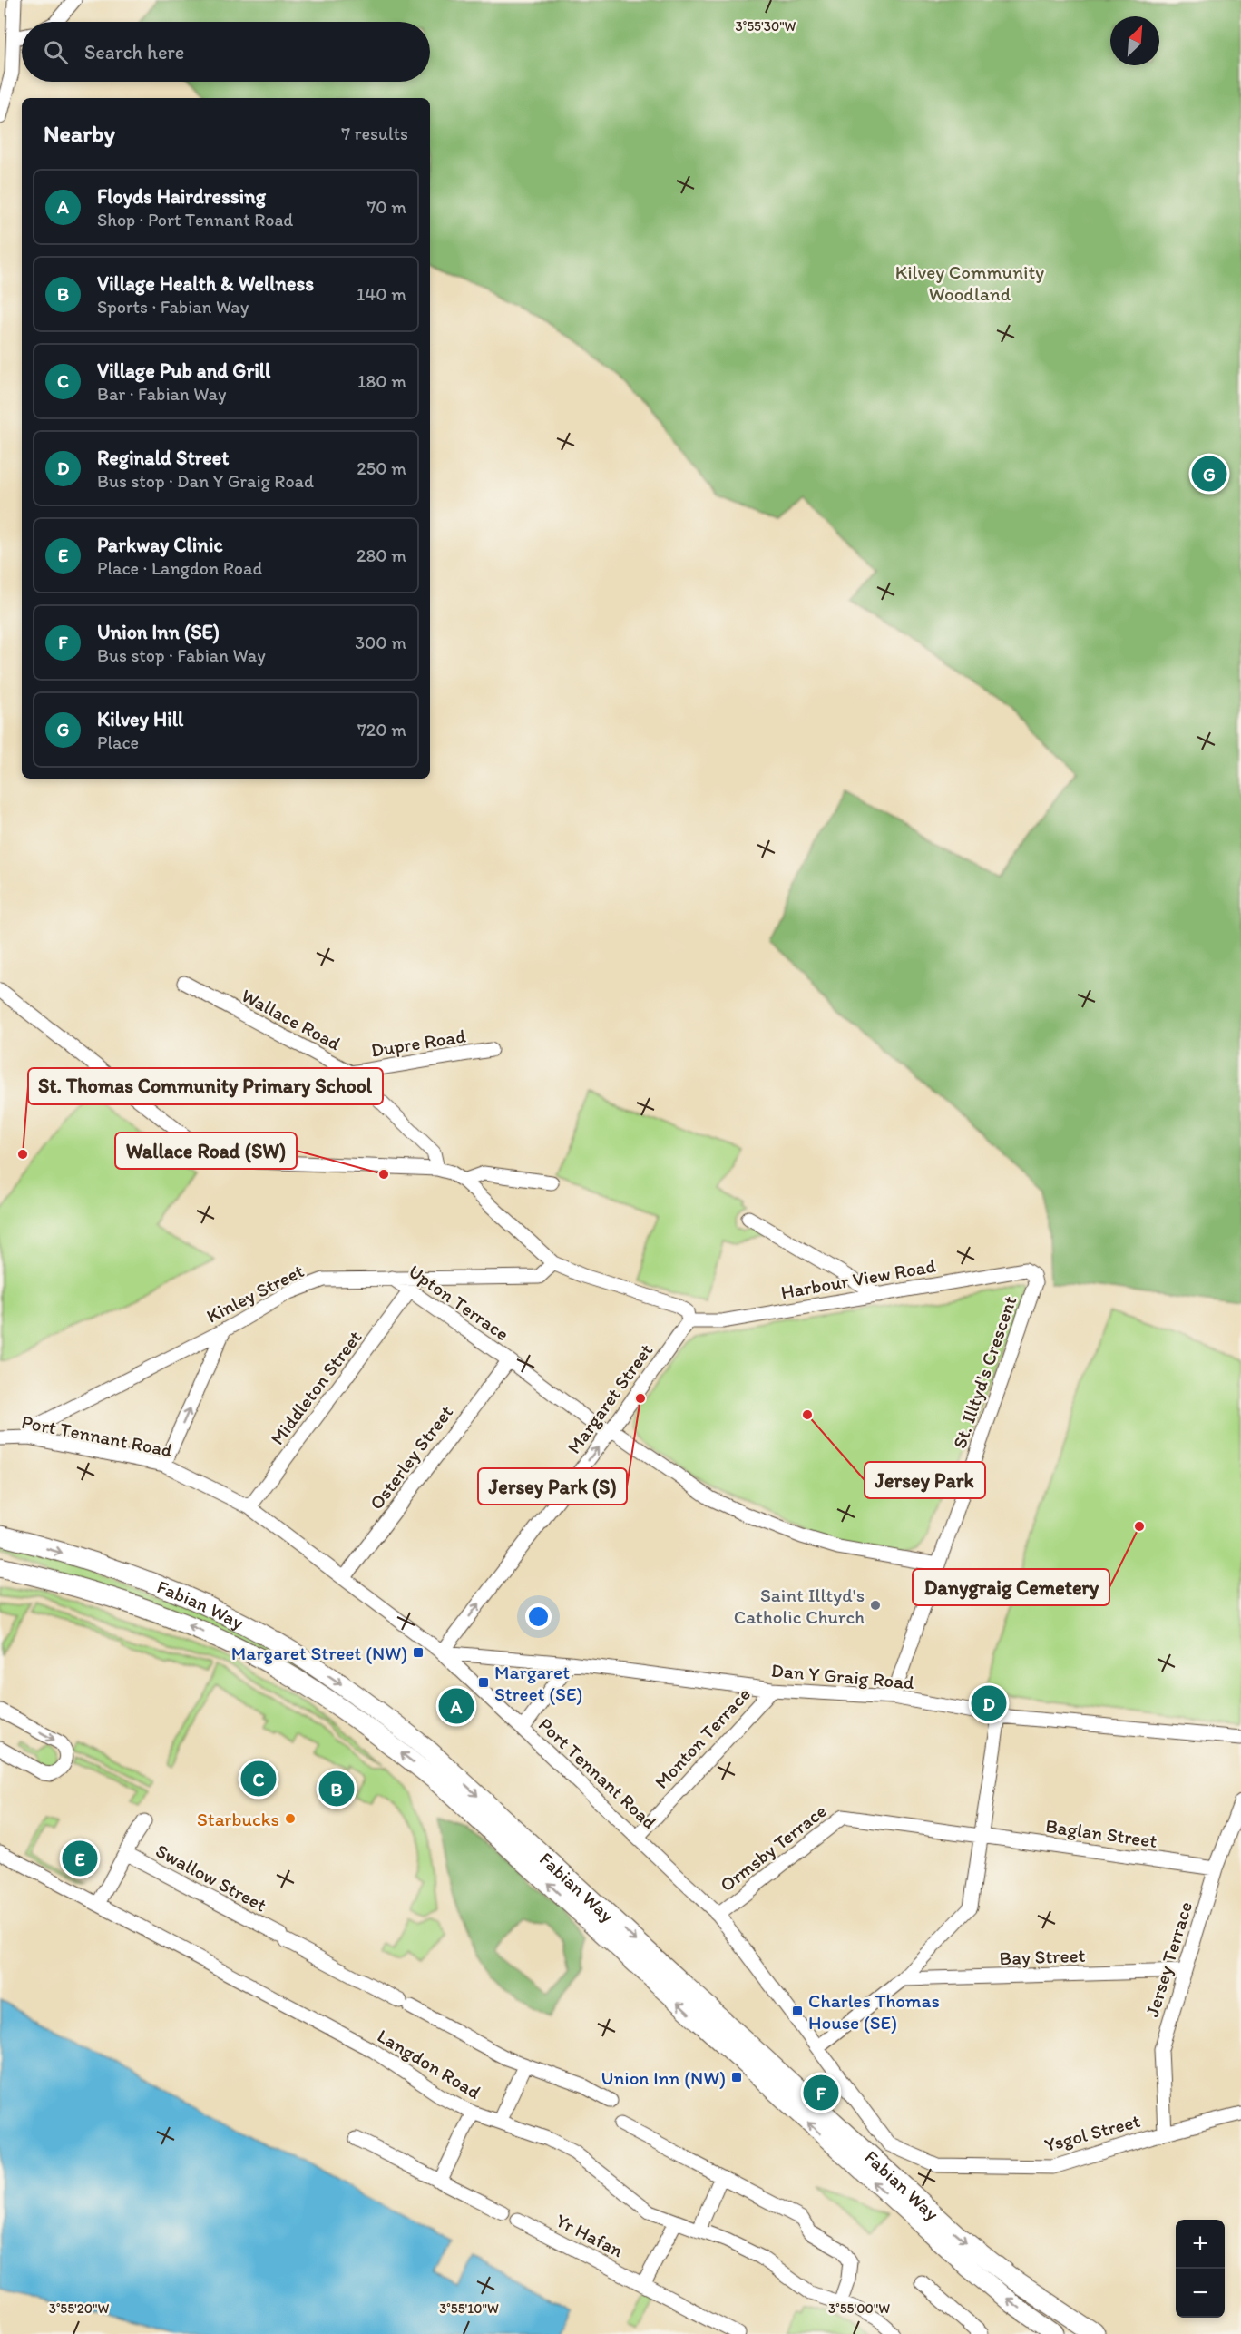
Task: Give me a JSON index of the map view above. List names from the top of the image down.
{
  "streets": {
    "highway": ["Fabian Way"],
    "street": [
      "Wallace Road",
      "Dupre Road",
      "Harbour View Road",
      "Kinley Street",
      "Upton Terrace",
      "St. Illtyd's Crescent",
      "Middleton Street",
      "Margaret Street",
      "Port Tennant Road",
      "Osterley Street",
      "Dan Y Graig Road",
      "Monton Terrace",
      "Baglan Street",
      "Ormsby Terrace",
      "Swallow Street",
      "Bay Street",
      "Jersey Terrace",
      "Langdon Road",
      "Ysgol Street",
      "Yr Hafan"
    ]
  },
  "crossings": [
    ["Wallace Road", "Dupre Road"],
    ["Harbour View Road", "St. Illtyd's Crescent"],
    ["Harbour View Road", "Margaret Street"],
    ["Kinley Street", "Upton Terrace"],
    ["Kinley Street", "Port Tennant Road"],
    ["Upton Terrace", "St. Illtyd's Crescent"],
    ["Upton Terrace", "Middleton Street"],
    ["Upton Terrace", "Margaret Street"],
    ["Upton Terrace", "Osterley Street"],
    ["St. Illtyd's Crescent", "Dan Y Graig Road"],
    ["Middleton Street", "Port Tennant Road"],
    ["Margaret Street", "Port Tennant Road"],
    ["Margaret Street", "Dan Y Graig Road"],
    ["Port Tennant Road", "Osterley Street"],
    ["Port Tennant Road", "Dan Y Graig Road"],
    ["Port Tennant Road", "Monton Terrace"],
    ["Port Tennant Road", "Ormsby Terrace"],
    ["Port Tennant Road", "Ysgol Street"],
    ["Dan Y Graig Road", "Monton Terrace"],
    ["Baglan Street", "Ormsby Terrace"],
    ["Baglan Street", "Jersey Terrace"],
    ["Bay Street", "Jersey Terrace"],
    ["Jersey Terrace", "Ysgol Street"]
  ],
  "one_way": ["Margaret Street"],
  "parks": ["Kilvey Community Woodland"],
  "places": {
    "other": [
      "St. Thomas Community Primary School",
      "Wallace Road (SW)",
      "Jersey Park (S)",
      "Jersey Park",
      "Danygraig Cemetery",
      "Saint Illtyd's Catholic Church",
      "Starbucks"
    ],
    "transit": [
      "Margaret Street (NW)",
      "Margaret Street (SE)",
      "Charles Thomas House (SE)",
      "Union Inn (NW)"
    ]
  },
  "north": "top right",
  "page": {
    "search": "Search here",
    "heading": ["Nearby", "7 results"],
    "list": [
      {
        "mark": "A",
        "name": "Floyds Hairdressing",
        "note": "Shop · Port Tennant Road",
        "value": "70 m"
      },
      {
        "mark": "B",
        "name": "Village Health & Wellness",
        "note": "Sports · Fabian Way",
        "value": "140 m"
      },
      {
        "mark": "C",
        "name": "Village Pub and Grill",
        "note": "Bar · Fabian Way",
        "value": "180 m"
      },
      {
        "mark": "D",
        "name": "Reginald Street",
        "note": "Bus stop · Dan Y Graig Road",
        "value": "250 m"
      },
      {
        "mark": "E",
        "name": "Parkway Clinic",
        "note": "Place · Langdon Road",
        "value": "280 m"
      },
      {
        "mark": "F",
        "name": "Union Inn (SE)",
        "note": "Bus stop · Fabian Way",
        "value": "300 m"
      },
      {
        "mark": "G",
        "name": "Kilvey Hill",
        "note": "Place",
        "value": "720 m"
      }
    ],
    "pins": [
      "G",
      "D",
      "A",
      "C",
      "B",
      "E",
      "F"
    ],
    "map_buttons": ["+", "−"]
  },
  "coordinates": [
    "3°55'30\"W",
    "3°55'20\"W",
    "3°55'10\"W",
    "3°55'00\"W"
  ]
}
